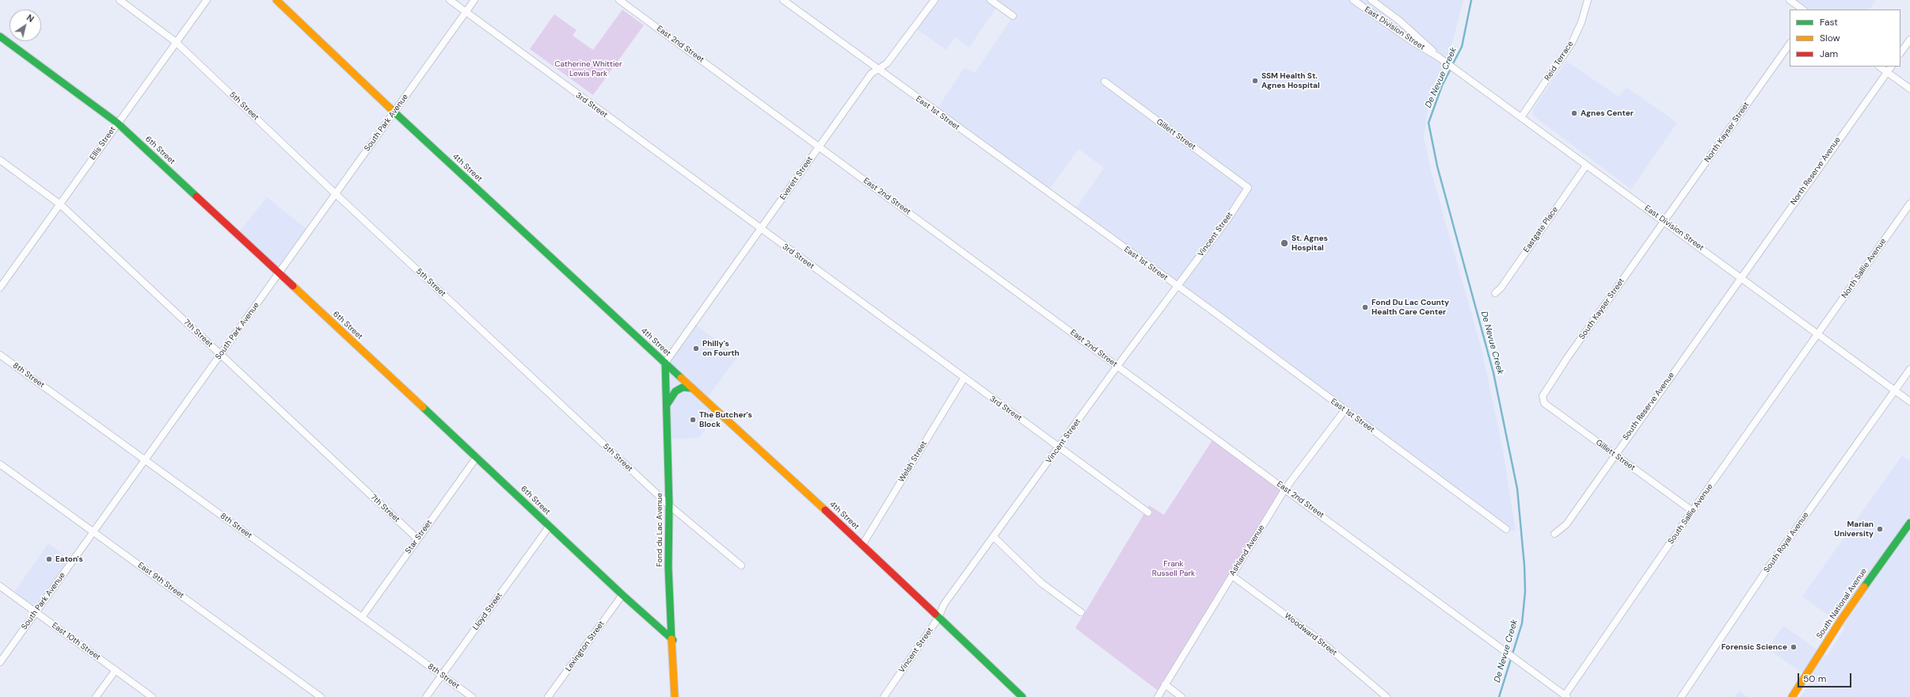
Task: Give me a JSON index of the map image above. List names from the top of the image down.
{
  "streets": {
    "street": [
      "East Division Street",
      "East 2nd Street",
      "Reid Terrace",
      "3rd Street",
      "5th Street",
      "East 1st Street",
      "South Park Avenue",
      "North Kayser Street",
      "Gillett Street",
      "Ellis Street",
      "6th Street",
      "4th Street",
      "North Reserve Avenue",
      "Everett Street",
      "Eastgate Place",
      "Vincent Street",
      "North Sallie Avenue",
      "South Kayser Street",
      "7th Street",
      "8th Street",
      "South Reserve Avenue",
      "Welsh Street",
      "South Sallie Avenue",
      "Fond du Lac Avenue",
      "Star Street",
      "South Royal Avenue",
      "Ashland Avenue",
      "East 9th Street",
      "South National Avenue",
      "Lloyd Street",
      "Woodward Street",
      "East 10th Street",
      "Lexington Street"
    ]
  },
  "crossings": [
    ["East Division Street", "Reid Terrace"],
    ["East Division Street", "North Kayser Street"],
    ["East Division Street", "North Reserve Avenue"],
    ["East Division Street", "Eastgate Place"],
    ["East Division Street", "North Sallie Avenue"],
    ["East Division Street", "South Kayser Street"],
    ["East Division Street", "South Reserve Avenue"],
    ["East Division Street", "South Sallie Avenue"],
    ["East Division Street", "South Royal Avenue"],
    ["East 2nd Street", "Everett Street"],
    ["East 2nd Street", "Vincent Street"],
    ["East 2nd Street", "South Sallie Avenue"],
    ["East 2nd Street", "Ashland Avenue"],
    ["3rd Street", "South Park Avenue"],
    ["3rd Street", "Everett Street"],
    ["3rd Street", "Vincent Street"],
    ["3rd Street", "Welsh Street"],
    ["5th Street", "South Park Avenue"],
    ["5th Street", "Ellis Street"],
    ["5th Street", "Fond du Lac Avenue"],
    ["East 1st Street", "Everett Street"],
    ["East 1st Street", "Vincent Street"],
    ["East 1st Street", "Ashland Avenue"],
    ["South Park Avenue", "6th Street"],
    ["South Park Avenue", "4th Street"],
    ["South Park Avenue", "7th Street"],
    ["South Park Avenue", "8th Street"],
    ["South Park Avenue", "East 9th Street"],
    ["South Park Avenue", "East 10th Street"],
    ["North Kayser Street", "South Kayser Street"],
    ["Gillett Street", "Vincent Street"],
    ["Gillett Street", "South Kayser Street"],
    ["Gillett Street", "South Reserve Avenue"],
    ["Gillett Street", "South Sallie Avenue"],
    ["Ellis Street", "6th Street"],
    ["Ellis Street", "7th Street"],
    ["6th Street", "Fond du Lac Avenue"],
    ["6th Street", "Star Street"],
    ["6th Street", "Lloyd Street"],
    ["6th Street", "Lexington Street"],
    ["4th Street", "Everett Street"],
    ["4th Street", "Vincent Street"],
    ["4th Street", "Welsh Street"],
    ["4th Street", "Fond du Lac Avenue"],
    ["North Reserve Avenue", "South Reserve Avenue"],
    ["Everett Street", "Fond du Lac Avenue"],
    ["North Sallie Avenue", "South Sallie Avenue"],
    ["7th Street", "Star Street"],
    ["8th Street", "Star Street"],
    ["8th Street", "Lloyd Street"],
    ["Ashland Avenue", "Woodward Street"]
  ],
  "water": ["De Nevue Creek"],
  "parks": ["Catherine Whittier Lewis Park", "Frank Russell Park"],
  "places": [
    "SSM Health St. Agnes Hospital",
    "Agnes Center",
    "St. Agnes Hospital",
    "Fond Du Lac County Health Care Center",
    "Philly's on Fourth",
    "The Butcher's Block",
    "Marian University",
    "Eaton's",
    "Forensic Science"
  ],
  "legend": ["Fast", "Slow", "Jam"],
  "scale_bar": "50 m",
  "north": "top right"
}
